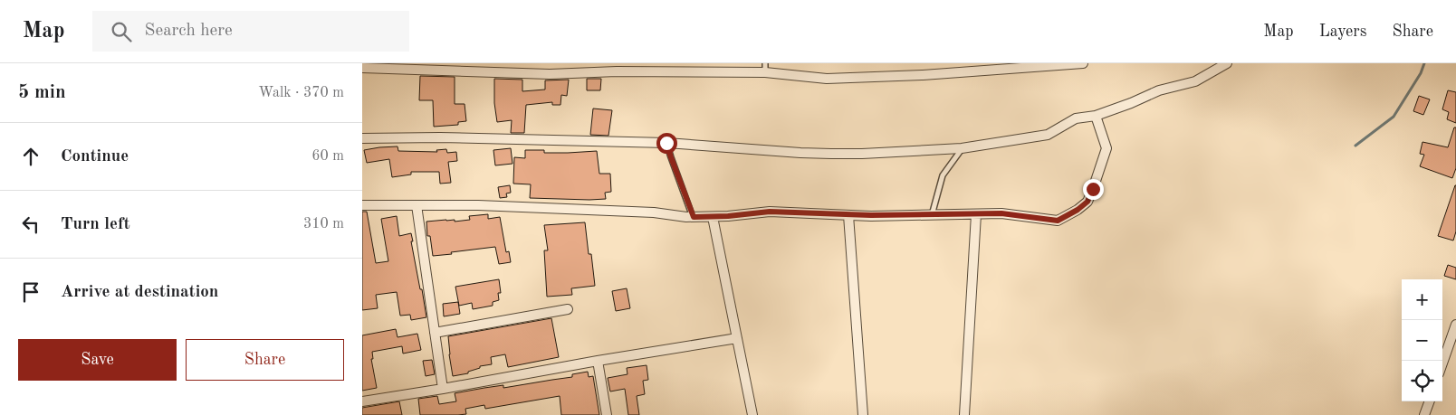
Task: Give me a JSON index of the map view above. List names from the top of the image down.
{
  "page": {
    "header": "Map",
    "search": "Search here",
    "nav": ["Map", "Layers", "Share"],
    "heading": ["5 min", "Walk · 370 m"],
    "list": [
      ["Continue", "60 m"],
      ["Turn left", "310 m"],
      "Arrive at destination"
    ],
    "map_buttons": ["+", "−"],
    "buttons": ["Save", "Share"]
  }
}
